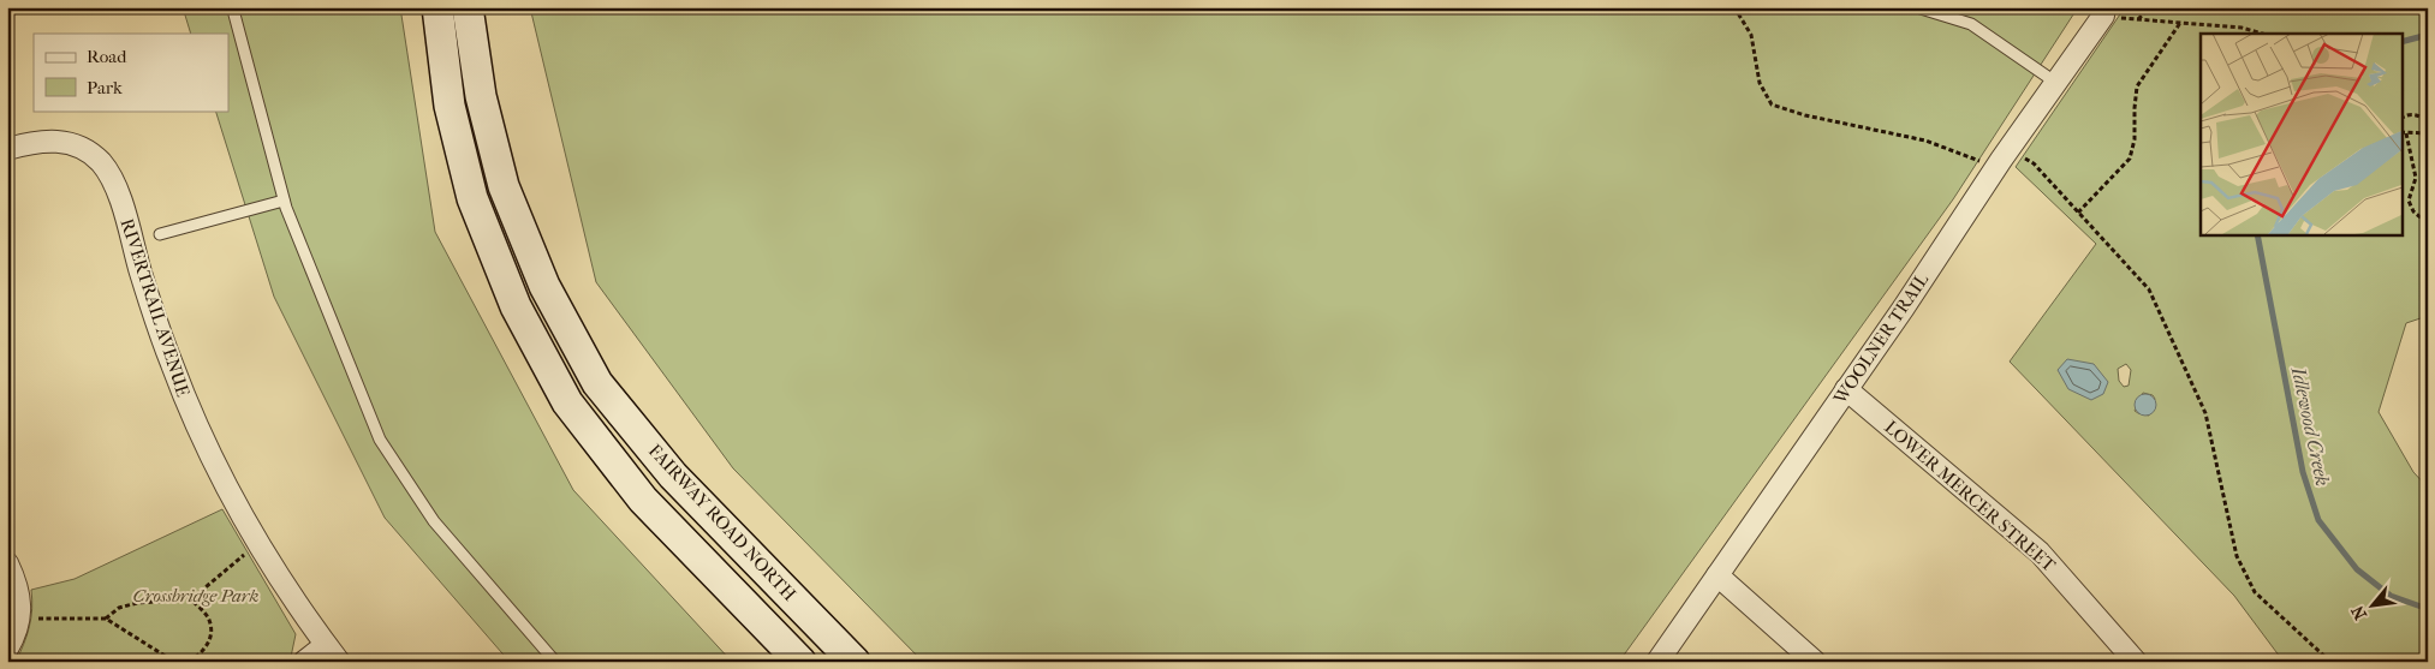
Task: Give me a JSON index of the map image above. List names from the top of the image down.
{
  "streets": {
    "main road": ["FAIRWAY ROAD NORTH"],
    "street": ["RIVERTRAIL AVENUE", "WOOLNER TRAIL", "LOWER MERCER STREET"]
  },
  "crossings": [
    ["WOOLNER TRAIL", "LOWER MERCER STREET"]
  ],
  "water": ["Idlewood Creek"],
  "parks": ["Crossbridge Park"],
  "legend": ["Road", "Park"],
  "north": "bottom left"
}
